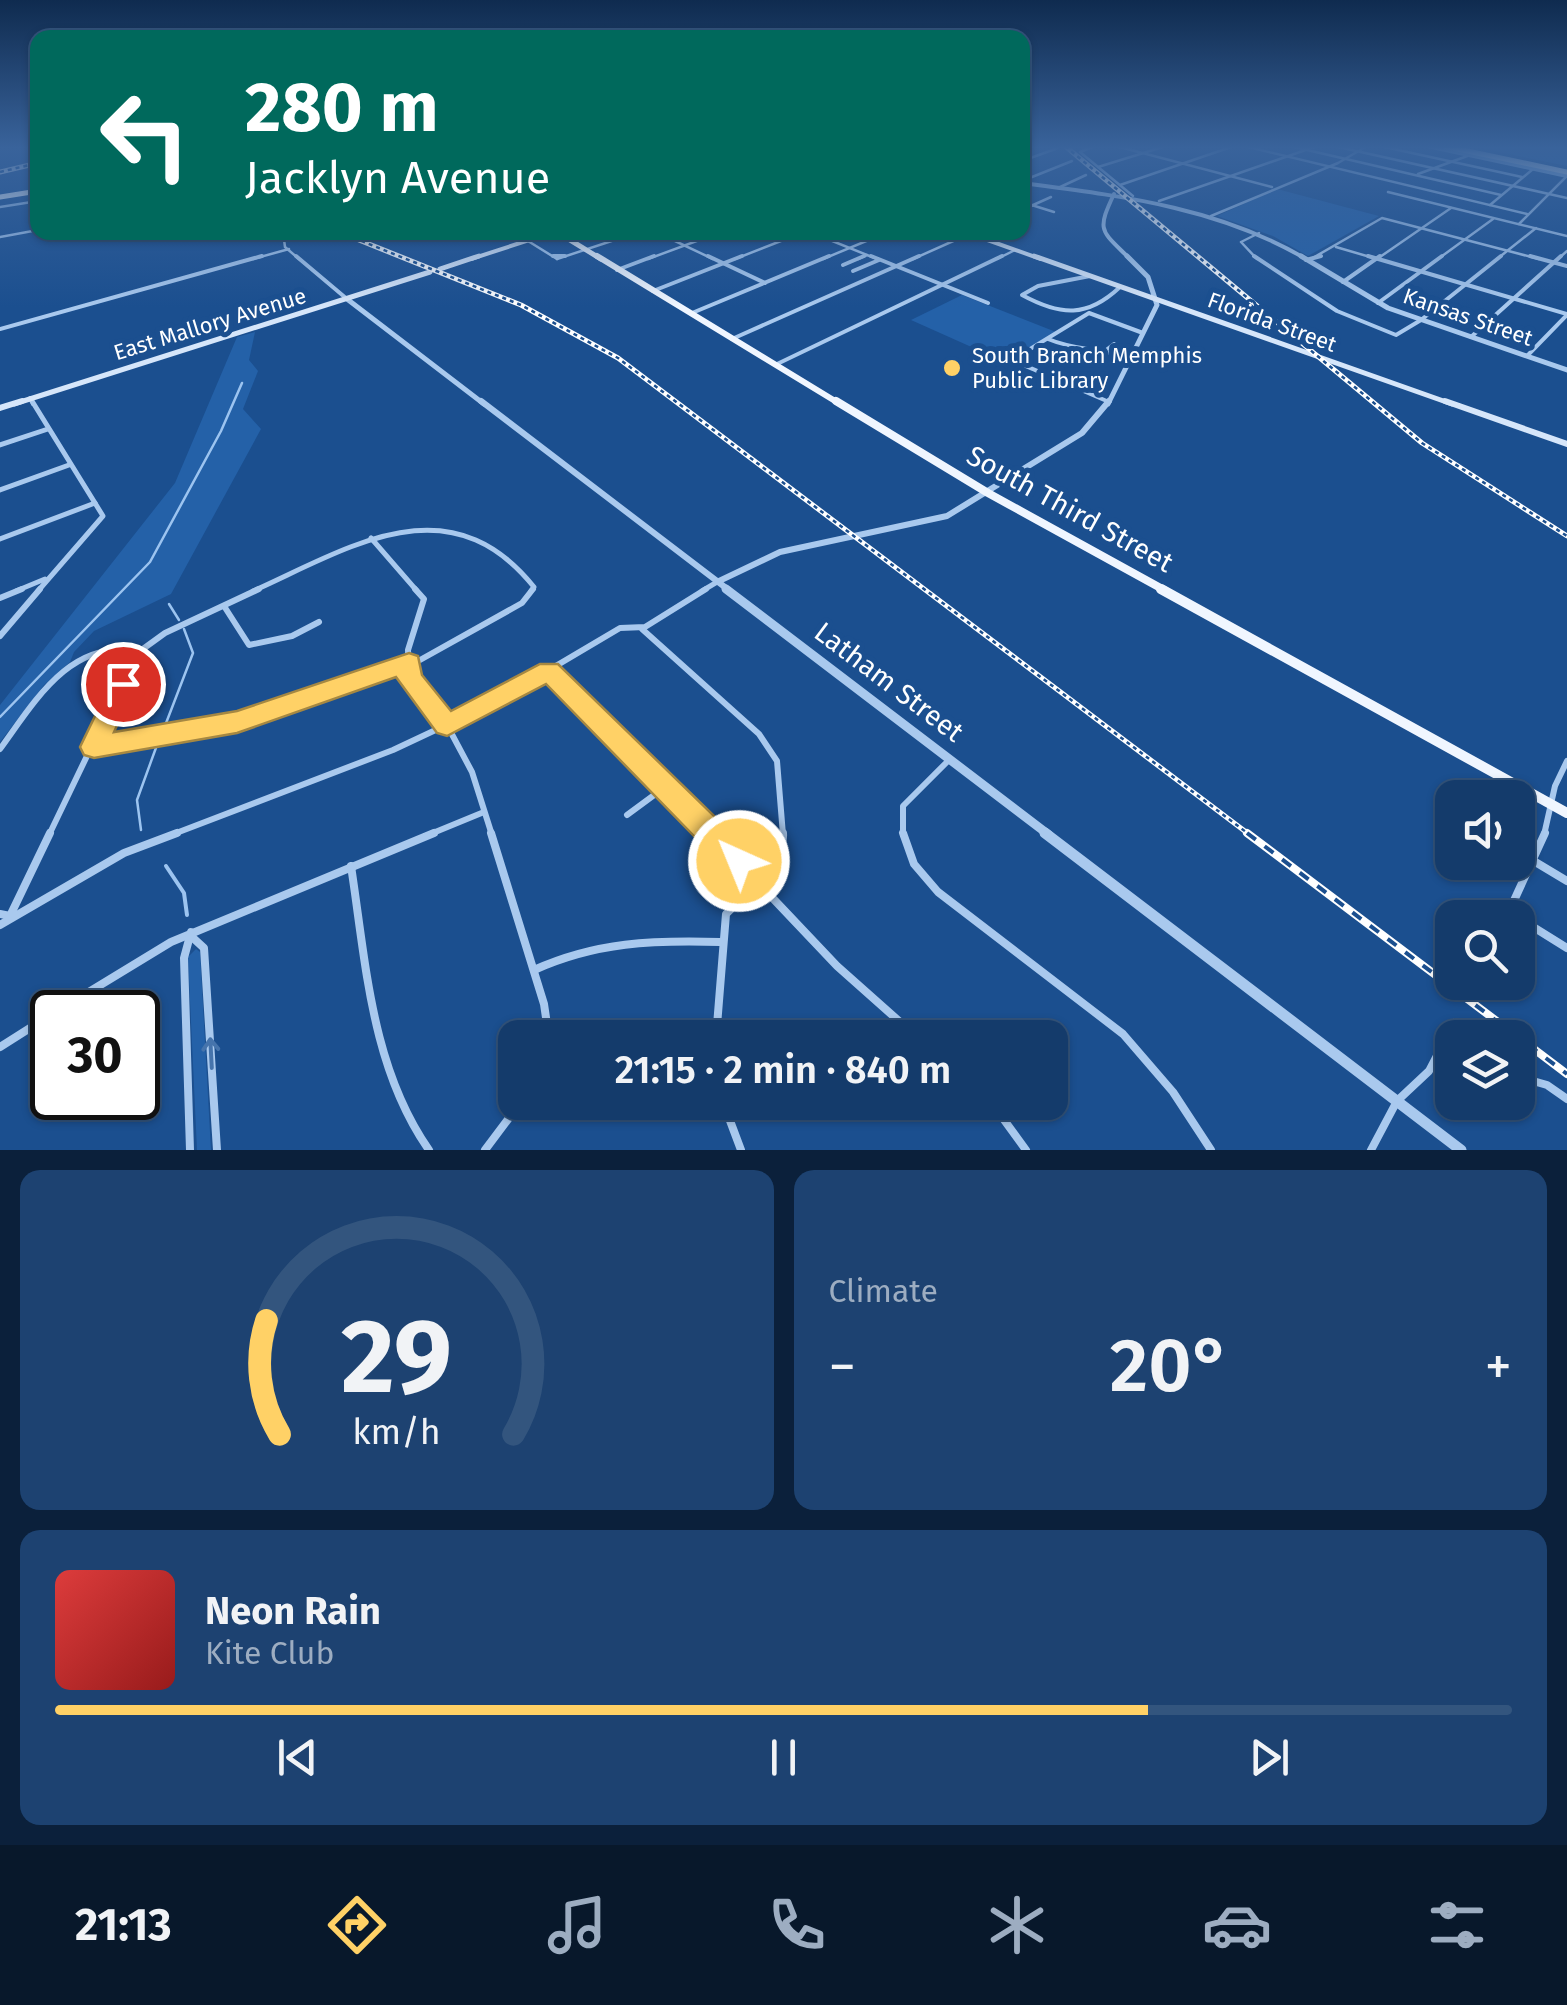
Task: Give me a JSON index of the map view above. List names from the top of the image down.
{
  "streets": {
    "main road": ["Florida Street", "East Mallory Avenue", "South Third Street"],
    "street": ["Kansas Street", "Latham Street"]
  },
  "crossings": [
    ["East Mallory Avenue", "Latham Street"]
  ],
  "places": ["South Branch Memphis Public Library"],
  "page": {
    "turn": ["280 m", "Jacklyn Avenue"],
    "limit": "30",
    "trip": "21:15 · 2 min · 840 m",
    "tile": "Climate",
    "heat": ["−", "20°", "+"],
    "song": ["Neon Rain", "Kite Club"],
    "tabs": "21:13",
    "gauge": ["29", "km/h"]
  }
}
